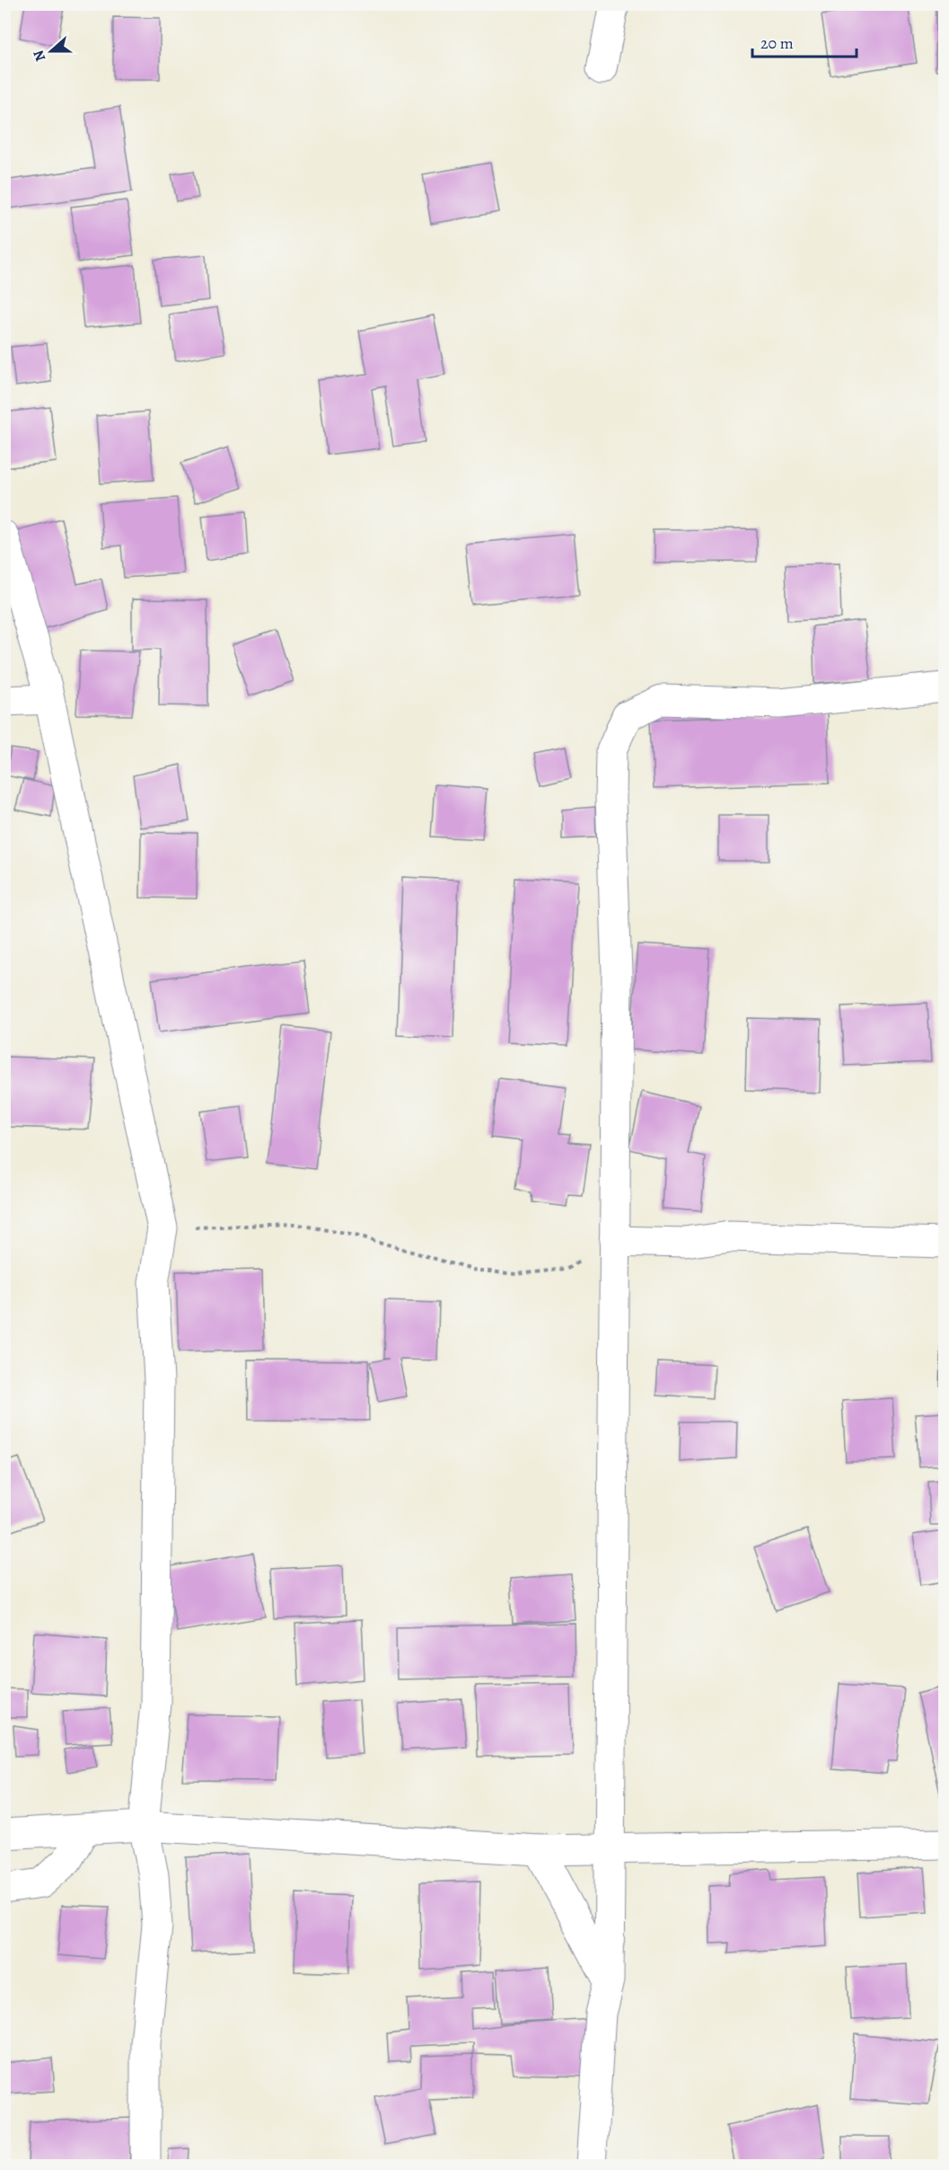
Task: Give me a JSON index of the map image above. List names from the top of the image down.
{
  "scale_bar": "20 m",
  "north": "left"
}
